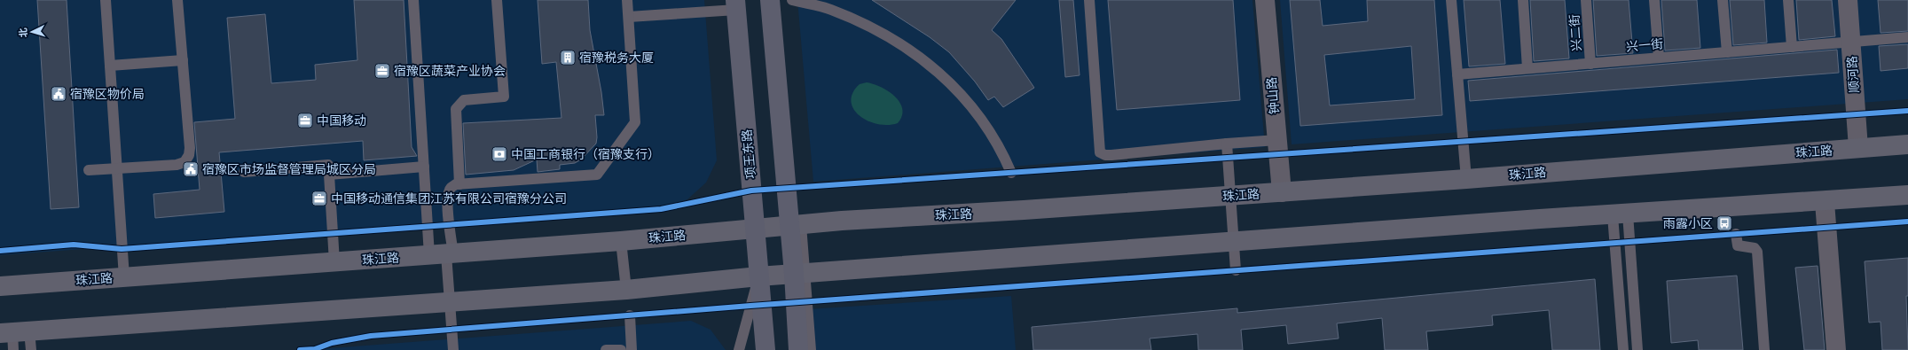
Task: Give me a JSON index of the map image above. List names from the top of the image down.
{
  "streets": {
    "main road": ["项王东路"],
    "street": ["顺河路", "钟山路", "珠江路"],
    "lane": ["兴二街", "兴一街"]
  },
  "crossings": [
    ["兴二街", "兴一街"],
    ["兴一街", "顺河路"],
    ["顺河路", "珠江路"],
    ["钟山路", "珠江路"],
    ["珠江路", "项王东路"]
  ],
  "places": {
    "building": ["宿豫税务大厦"],
    "office": ["宿豫区蔬菜产业协会", "中国移动", "中国移动通信集团江苏有限公司宿豫分公司"],
    "public building": ["宿豫区物价局", "宿豫区市场监督管理局城区分局"],
    "bank": ["中国工商银行（宿豫支行）"],
    "bus stop": ["雨露小区"]
  },
  "north": "left"
}
